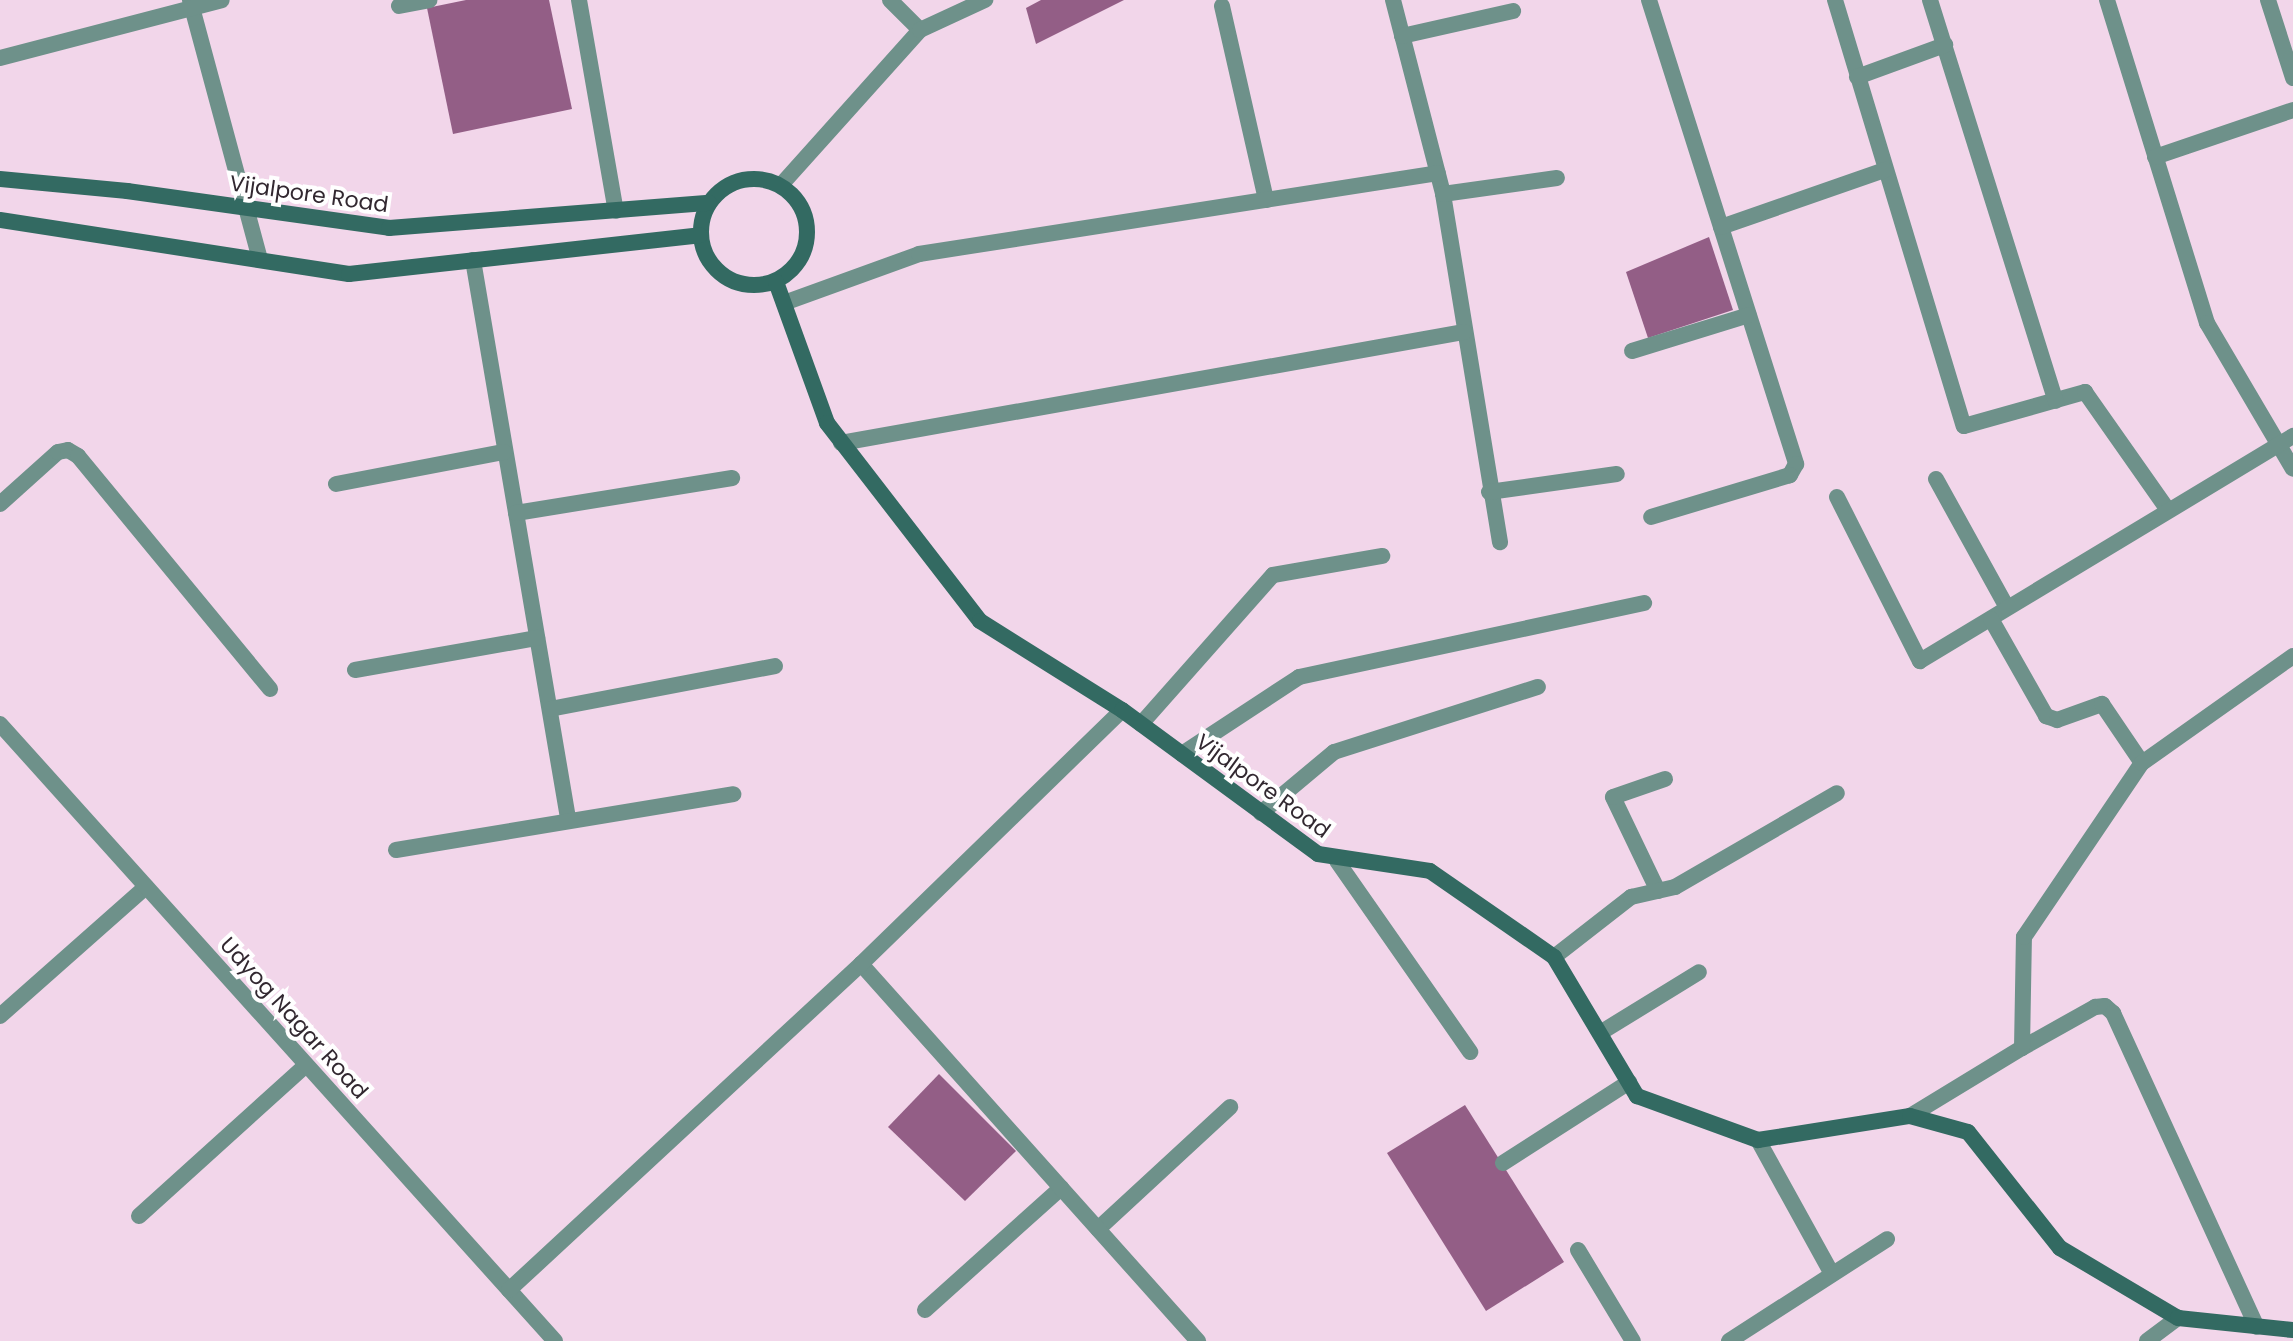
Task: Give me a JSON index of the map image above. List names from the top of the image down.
{
  "streets": {
    "main road": ["Vijalpore Road"],
    "street": ["Udyog Nagar Road"]
  }
}
